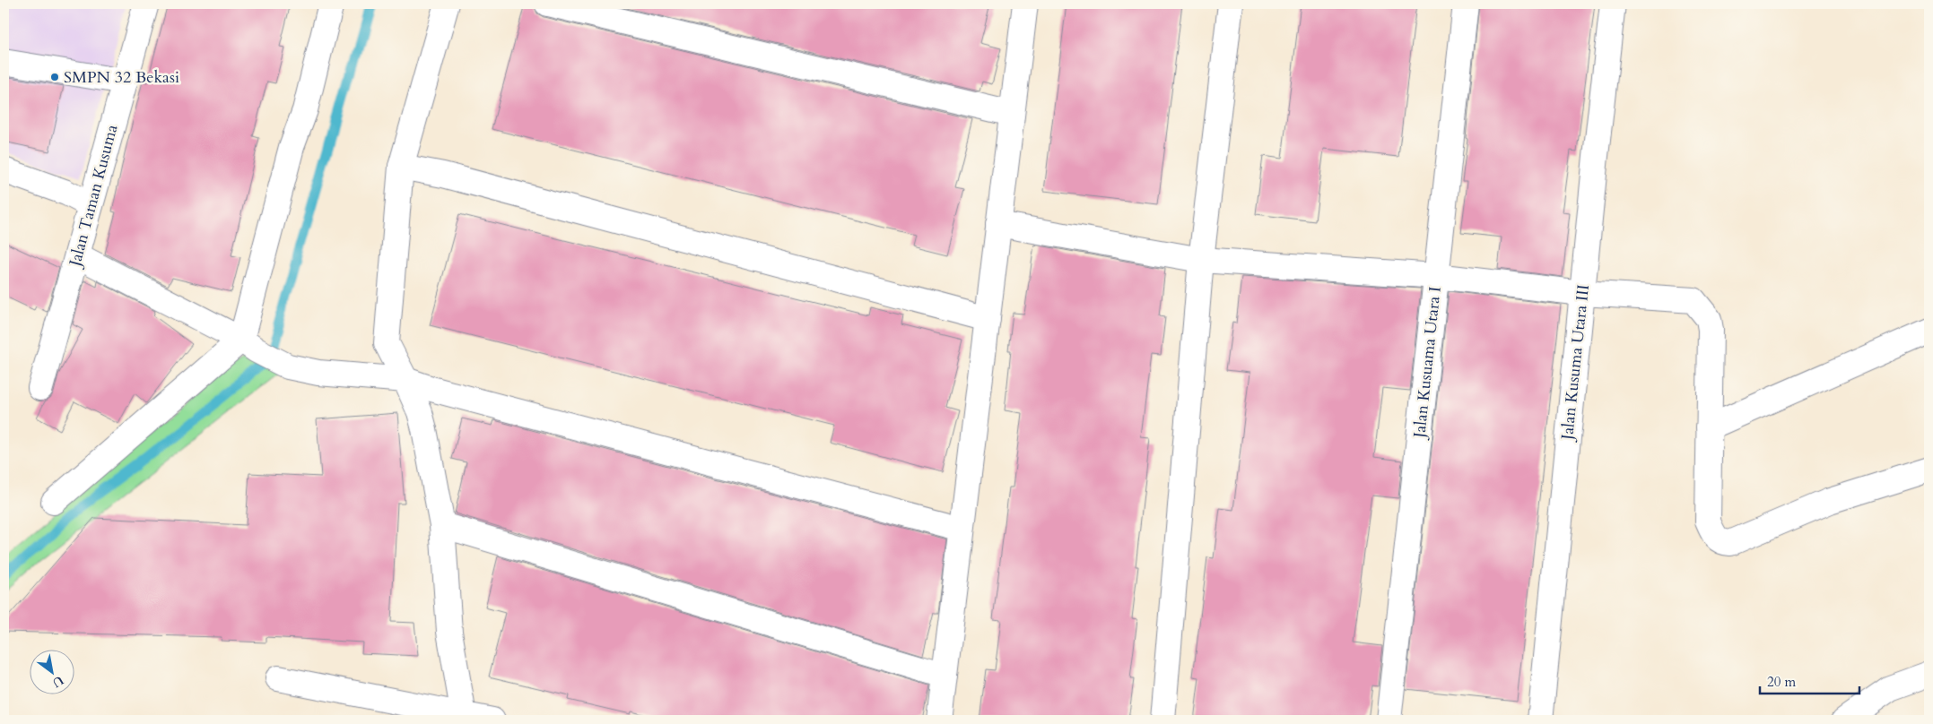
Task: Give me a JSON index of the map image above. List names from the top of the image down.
{
  "streets": {
    "street": ["Jalan Taman Kusuma", "Jalan Kusuama Utara I", "Jalan Kusuma Utara III"]
  },
  "places": ["SMPN 32 Bekasi"],
  "scale_bar": "20 m",
  "north": "bottom right"
}
